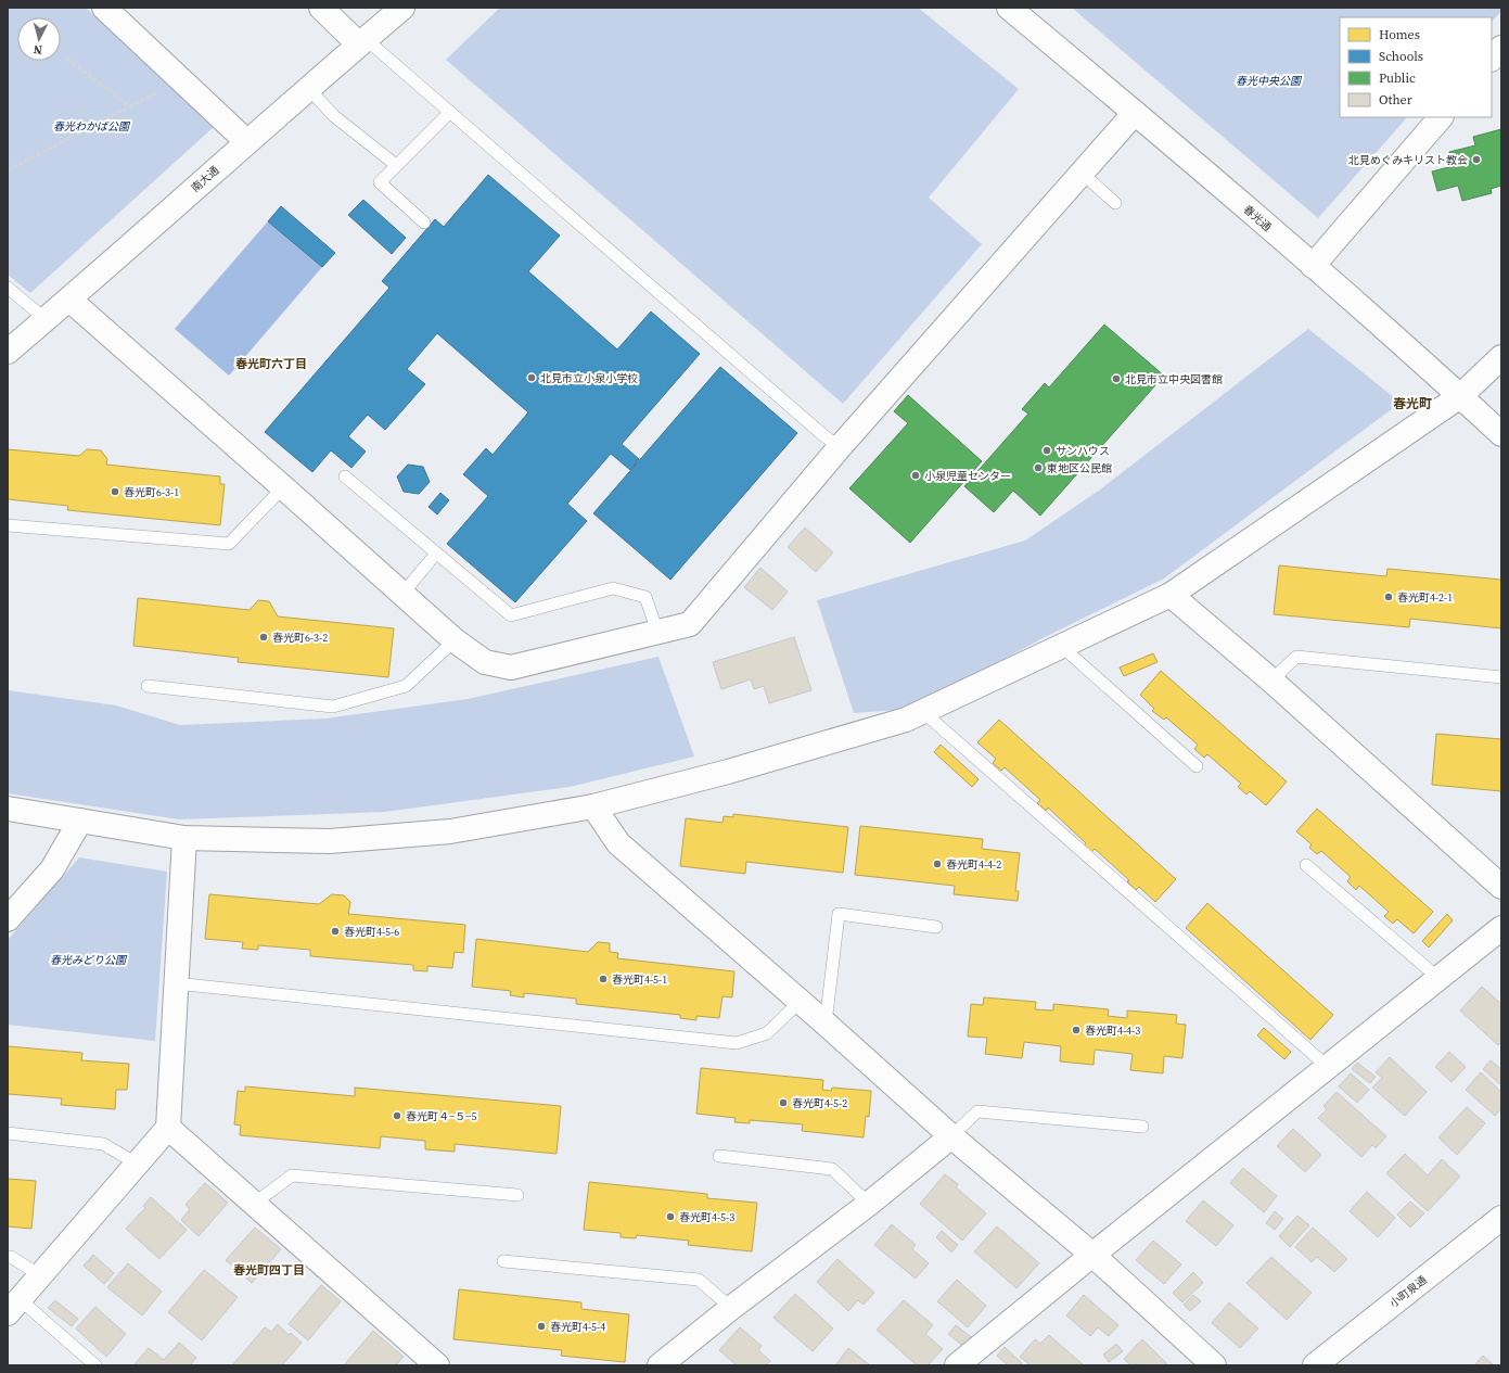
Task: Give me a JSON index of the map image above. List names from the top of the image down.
{
  "streets": {
    "street": ["南大通", "春光通", "小町泉通"]
  },
  "districts": ["春光町六丁目", "春光町", "春光町四丁目"],
  "parks": ["春光中央公園", "春光わかば公園", "春光みどり公園"],
  "places": [
    "北見めぐみキリスト教会",
    "北見市立小泉小学校",
    "北見市立中央図書館",
    "サンハウス",
    "東地区公民館",
    "小泉児童センター",
    "春光町6-3-1",
    "春光町4-2-1",
    "春光町6-3-2",
    "春光町4-4-2",
    "春光町4-5-6",
    "春光町4-5-1",
    "春光町4-4-3",
    "春光町4-5-2",
    "春光町４−５−5",
    "春光町4-5-3",
    "春光町4-5-4"
  ],
  "legend": [
    "Homes",
    "Schools",
    "Public",
    "Other"
  ],
  "north": "bottom"
}
